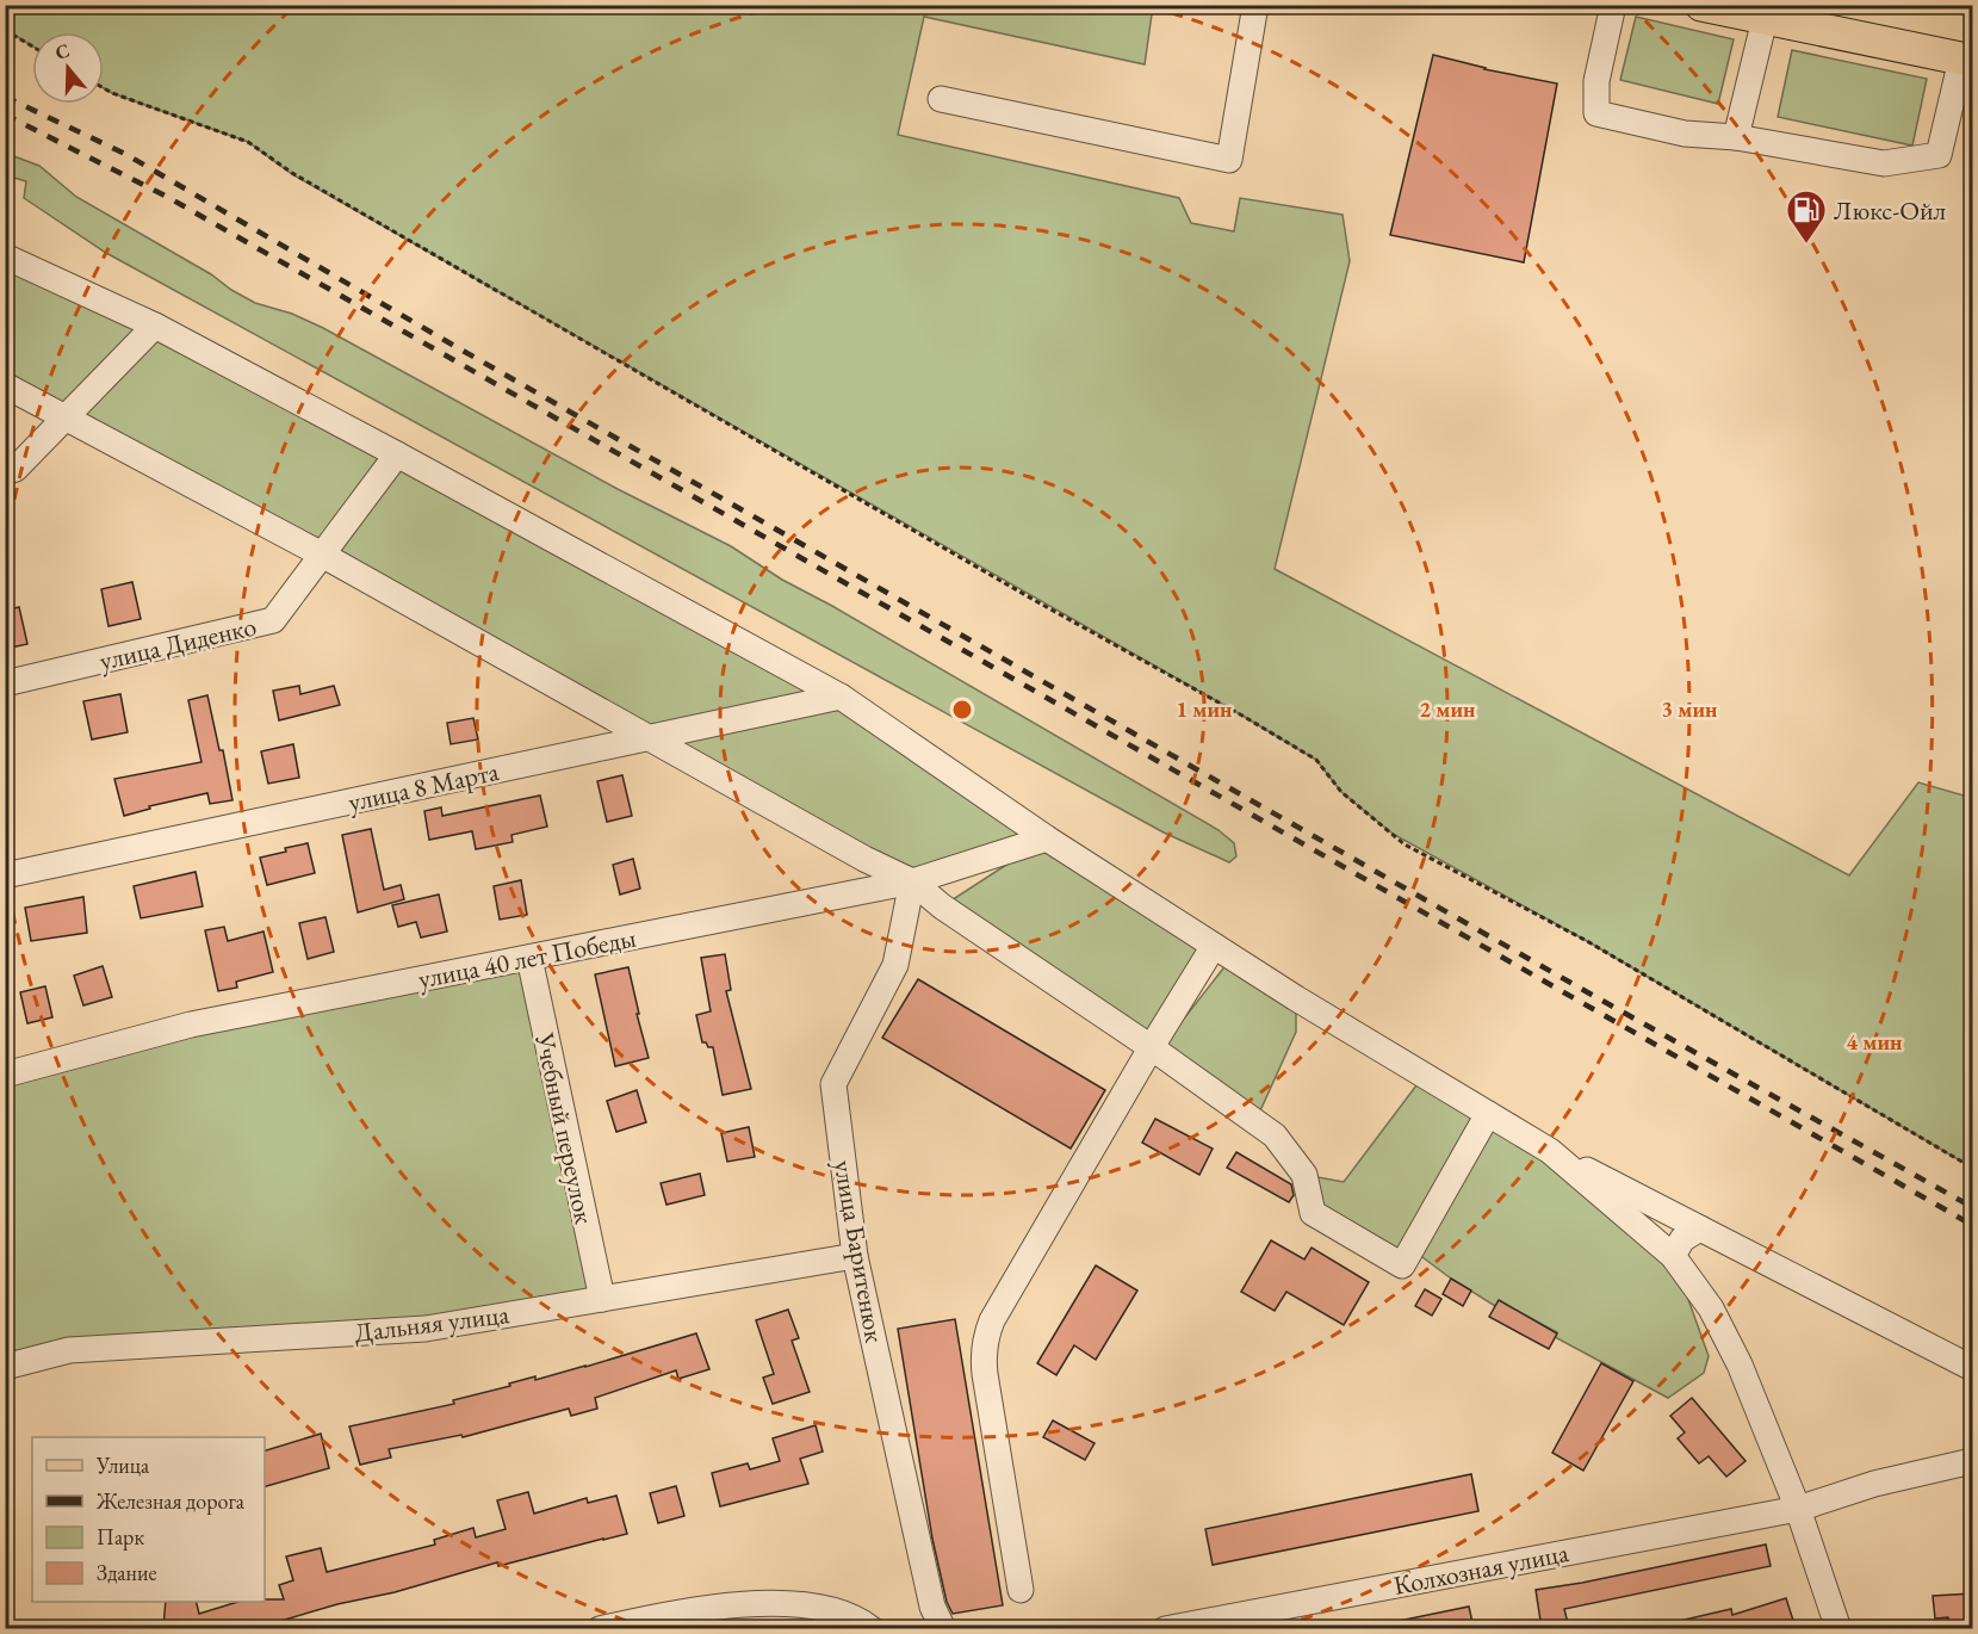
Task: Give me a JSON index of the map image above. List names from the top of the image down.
{
  "streets": {
    "street": [
      "улица Диденко",
      "улица 8 Марта",
      "улица 40 лет Победы",
      "Учебный переулок",
      "улица Баритенюк",
      "Дальняя улица",
      "Колхозная улица"
    ]
  },
  "crossings": [
    ["улица 40 лет Победы", "Учебный переулок"],
    ["улица 40 лет Победы", "улица Баритенюк"],
    ["Учебный переулок", "Дальняя улица"],
    ["улица Баритенюк", "Дальняя улица"]
  ],
  "places": {
    "fuel station": ["Люкс-Ойл"]
  },
  "legend": [
    "Улица",
    "Железная дорога",
    "Парк",
    "Здание"
  ],
  "north": "top",
  "rings": [
    "1 мин",
    "2 мин",
    "3 мин",
    "4 мин"
  ]
}
